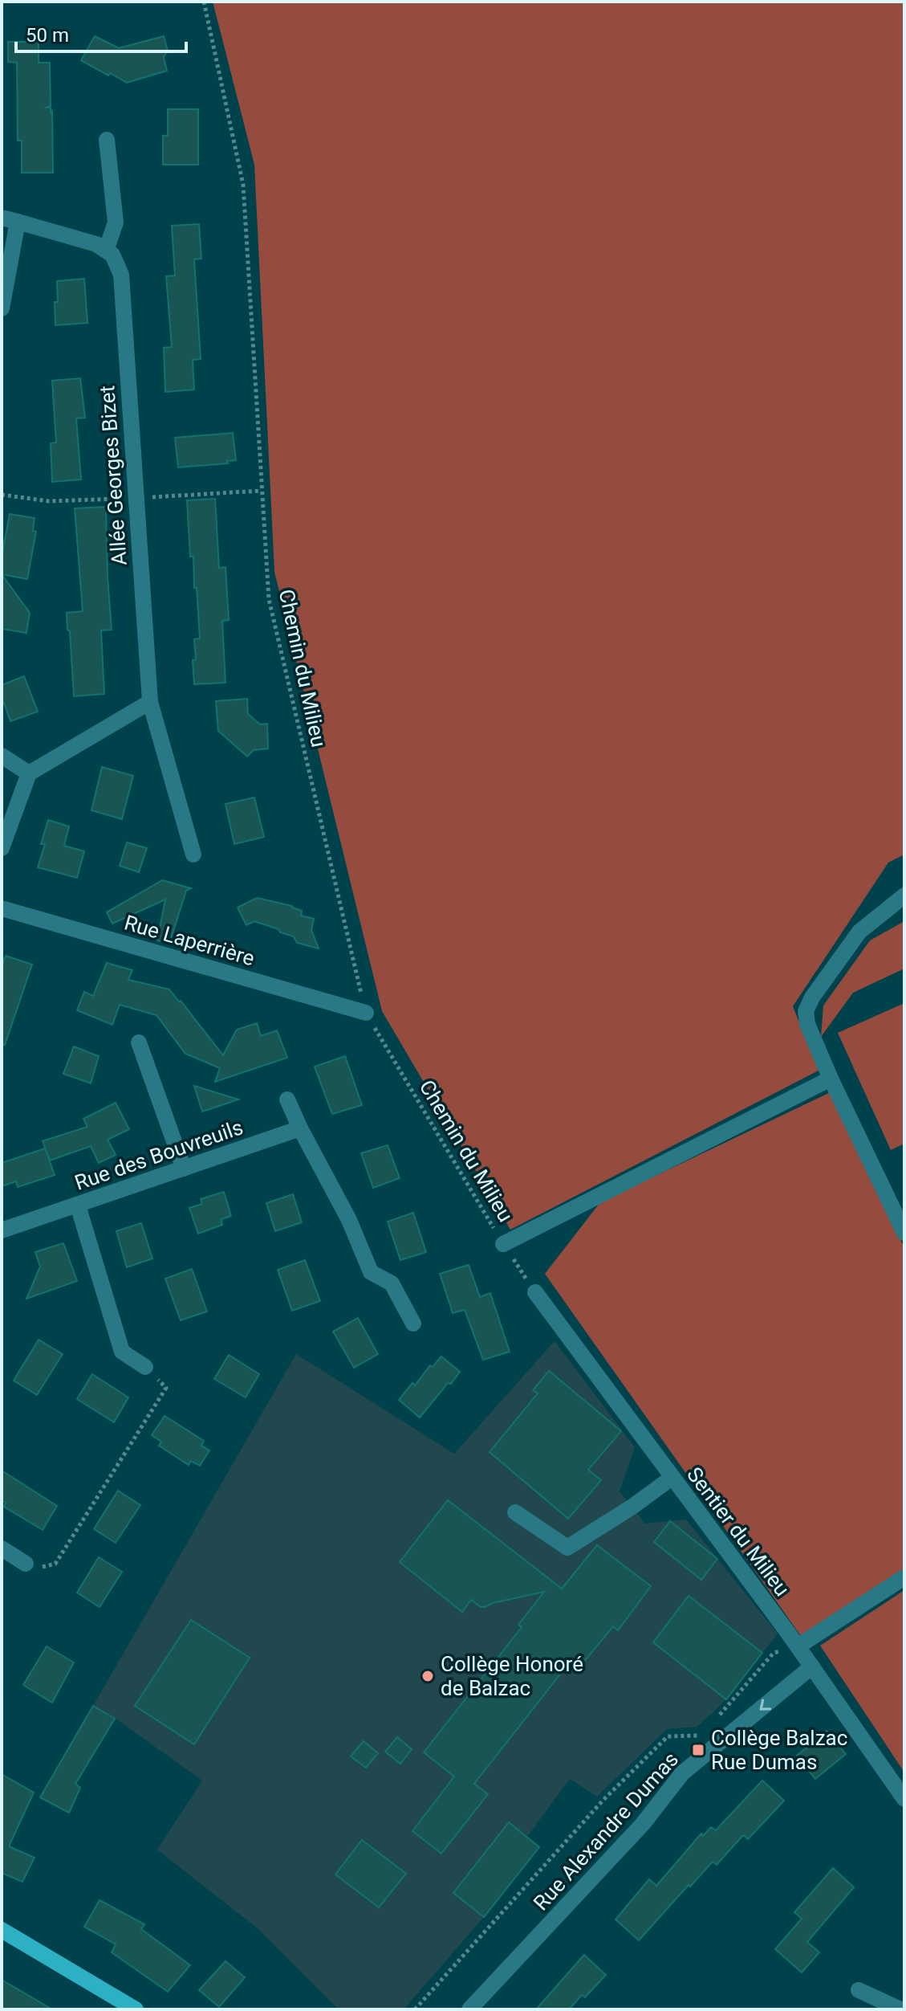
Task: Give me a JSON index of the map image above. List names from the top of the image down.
{
  "streets": {
    "street": [
      "Allée Georges Bizet",
      "Rue Laperrière",
      "Rue des Bouvreuils",
      "Sentier du Milieu",
      "Rue Alexandre Dumas"
    ],
    "path": ["Chemin du Milieu"]
  },
  "crossings": [
    ["Chemin du Milieu", "Rue Laperrière"],
    ["Chemin du Milieu", "Sentier du Milieu"],
    ["Sentier du Milieu", "Rue Alexandre Dumas"]
  ],
  "one_way": ["Rue Alexandre Dumas"],
  "places": {
    "other": ["Collège Honoré de Balzac"],
    "transit": ["Collège Balzac Rue Dumas"]
  },
  "scale_bar": "50 m"
}
